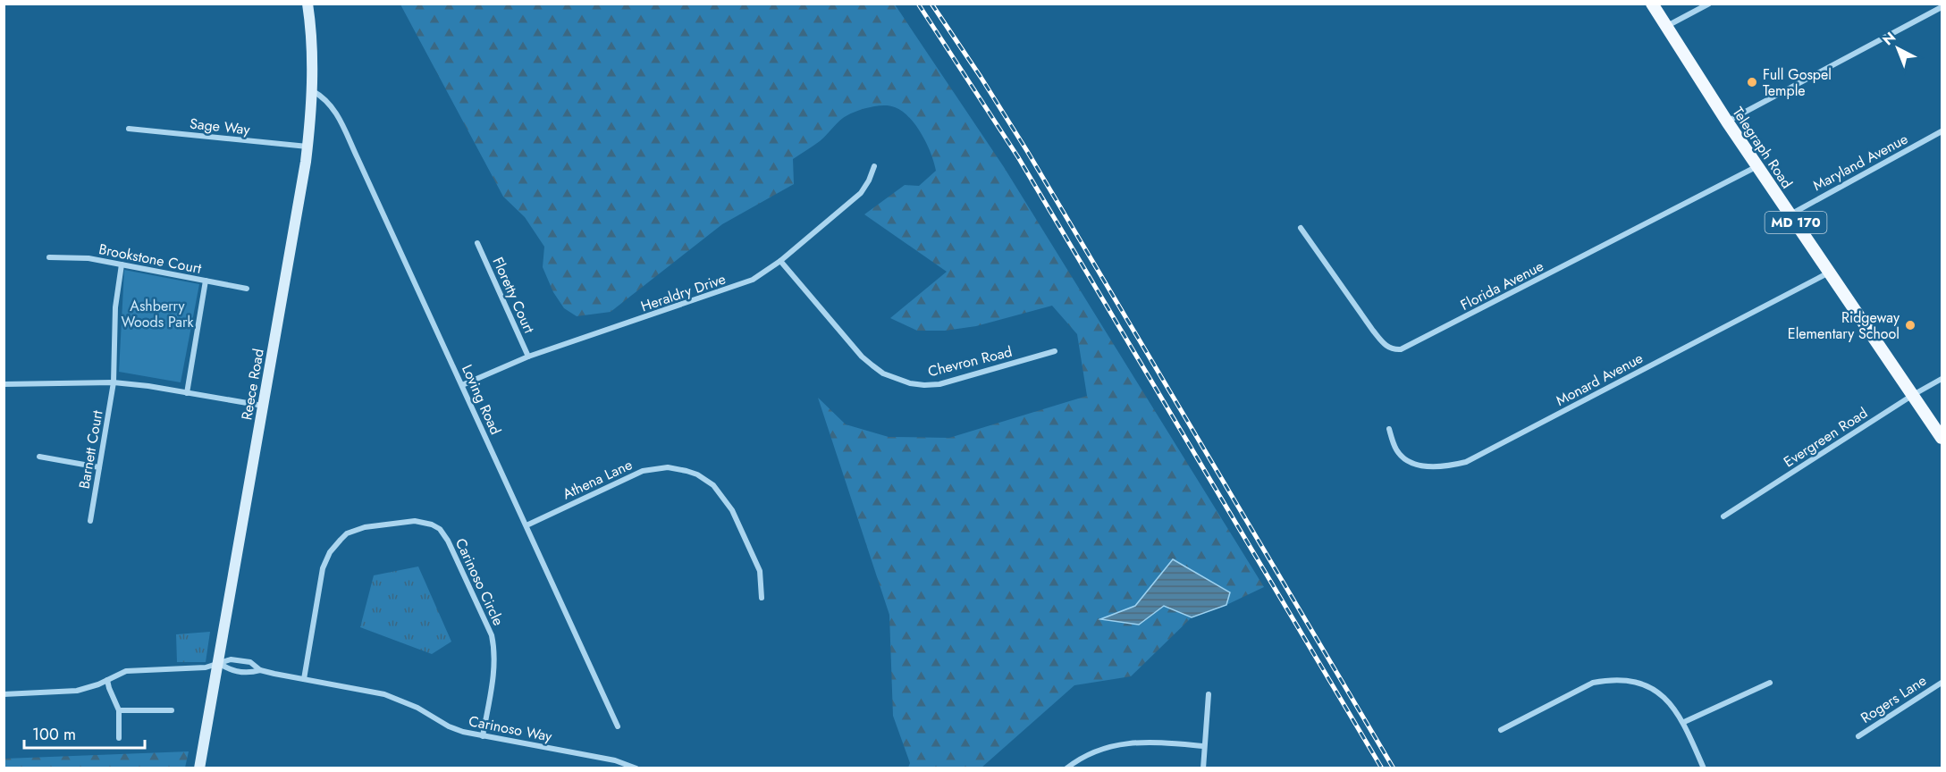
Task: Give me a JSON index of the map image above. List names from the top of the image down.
{
  "streets": {
    "main road": ["Telegraph Road", "MD 170", "Reece Road"],
    "street": [
      "Sage Way",
      "Maryland Avenue",
      "Brookstone Court",
      "Florida Avenue",
      "Heraldry Drive",
      "Floretty Court",
      "Chevron Road",
      "Monard Avenue",
      "Loving Road",
      "Evergreen Road",
      "Barnett Court",
      "Athena Lane",
      "Carinoso Circle",
      "Rogers Lane",
      "Carinoso Way"
    ]
  },
  "crossings": [
    ["Sage Way", "Reece Road"],
    ["Telegraph Road", "Maryland Avenue"],
    ["Telegraph Road", "Florida Avenue"],
    ["Telegraph Road", "Monard Avenue"],
    ["Telegraph Road", "Evergreen Road"],
    ["Brookstone Court", "Barnett Court"],
    ["Heraldry Drive", "Floretty Court"],
    ["Heraldry Drive", "Chevron Road"],
    ["Heraldry Drive", "Loving Road"],
    ["Reece Road", "Loving Road"],
    ["Reece Road", "Carinoso Way"],
    ["Loving Road", "Athena Lane"],
    ["Carinoso Circle", "Carinoso Way"]
  ],
  "parks": ["Ashberry Woods Park"],
  "places": ["Full Gospel Temple", "Ridgeway Elementary School"],
  "scale_bar": "100 m",
  "north": "top left"
}
